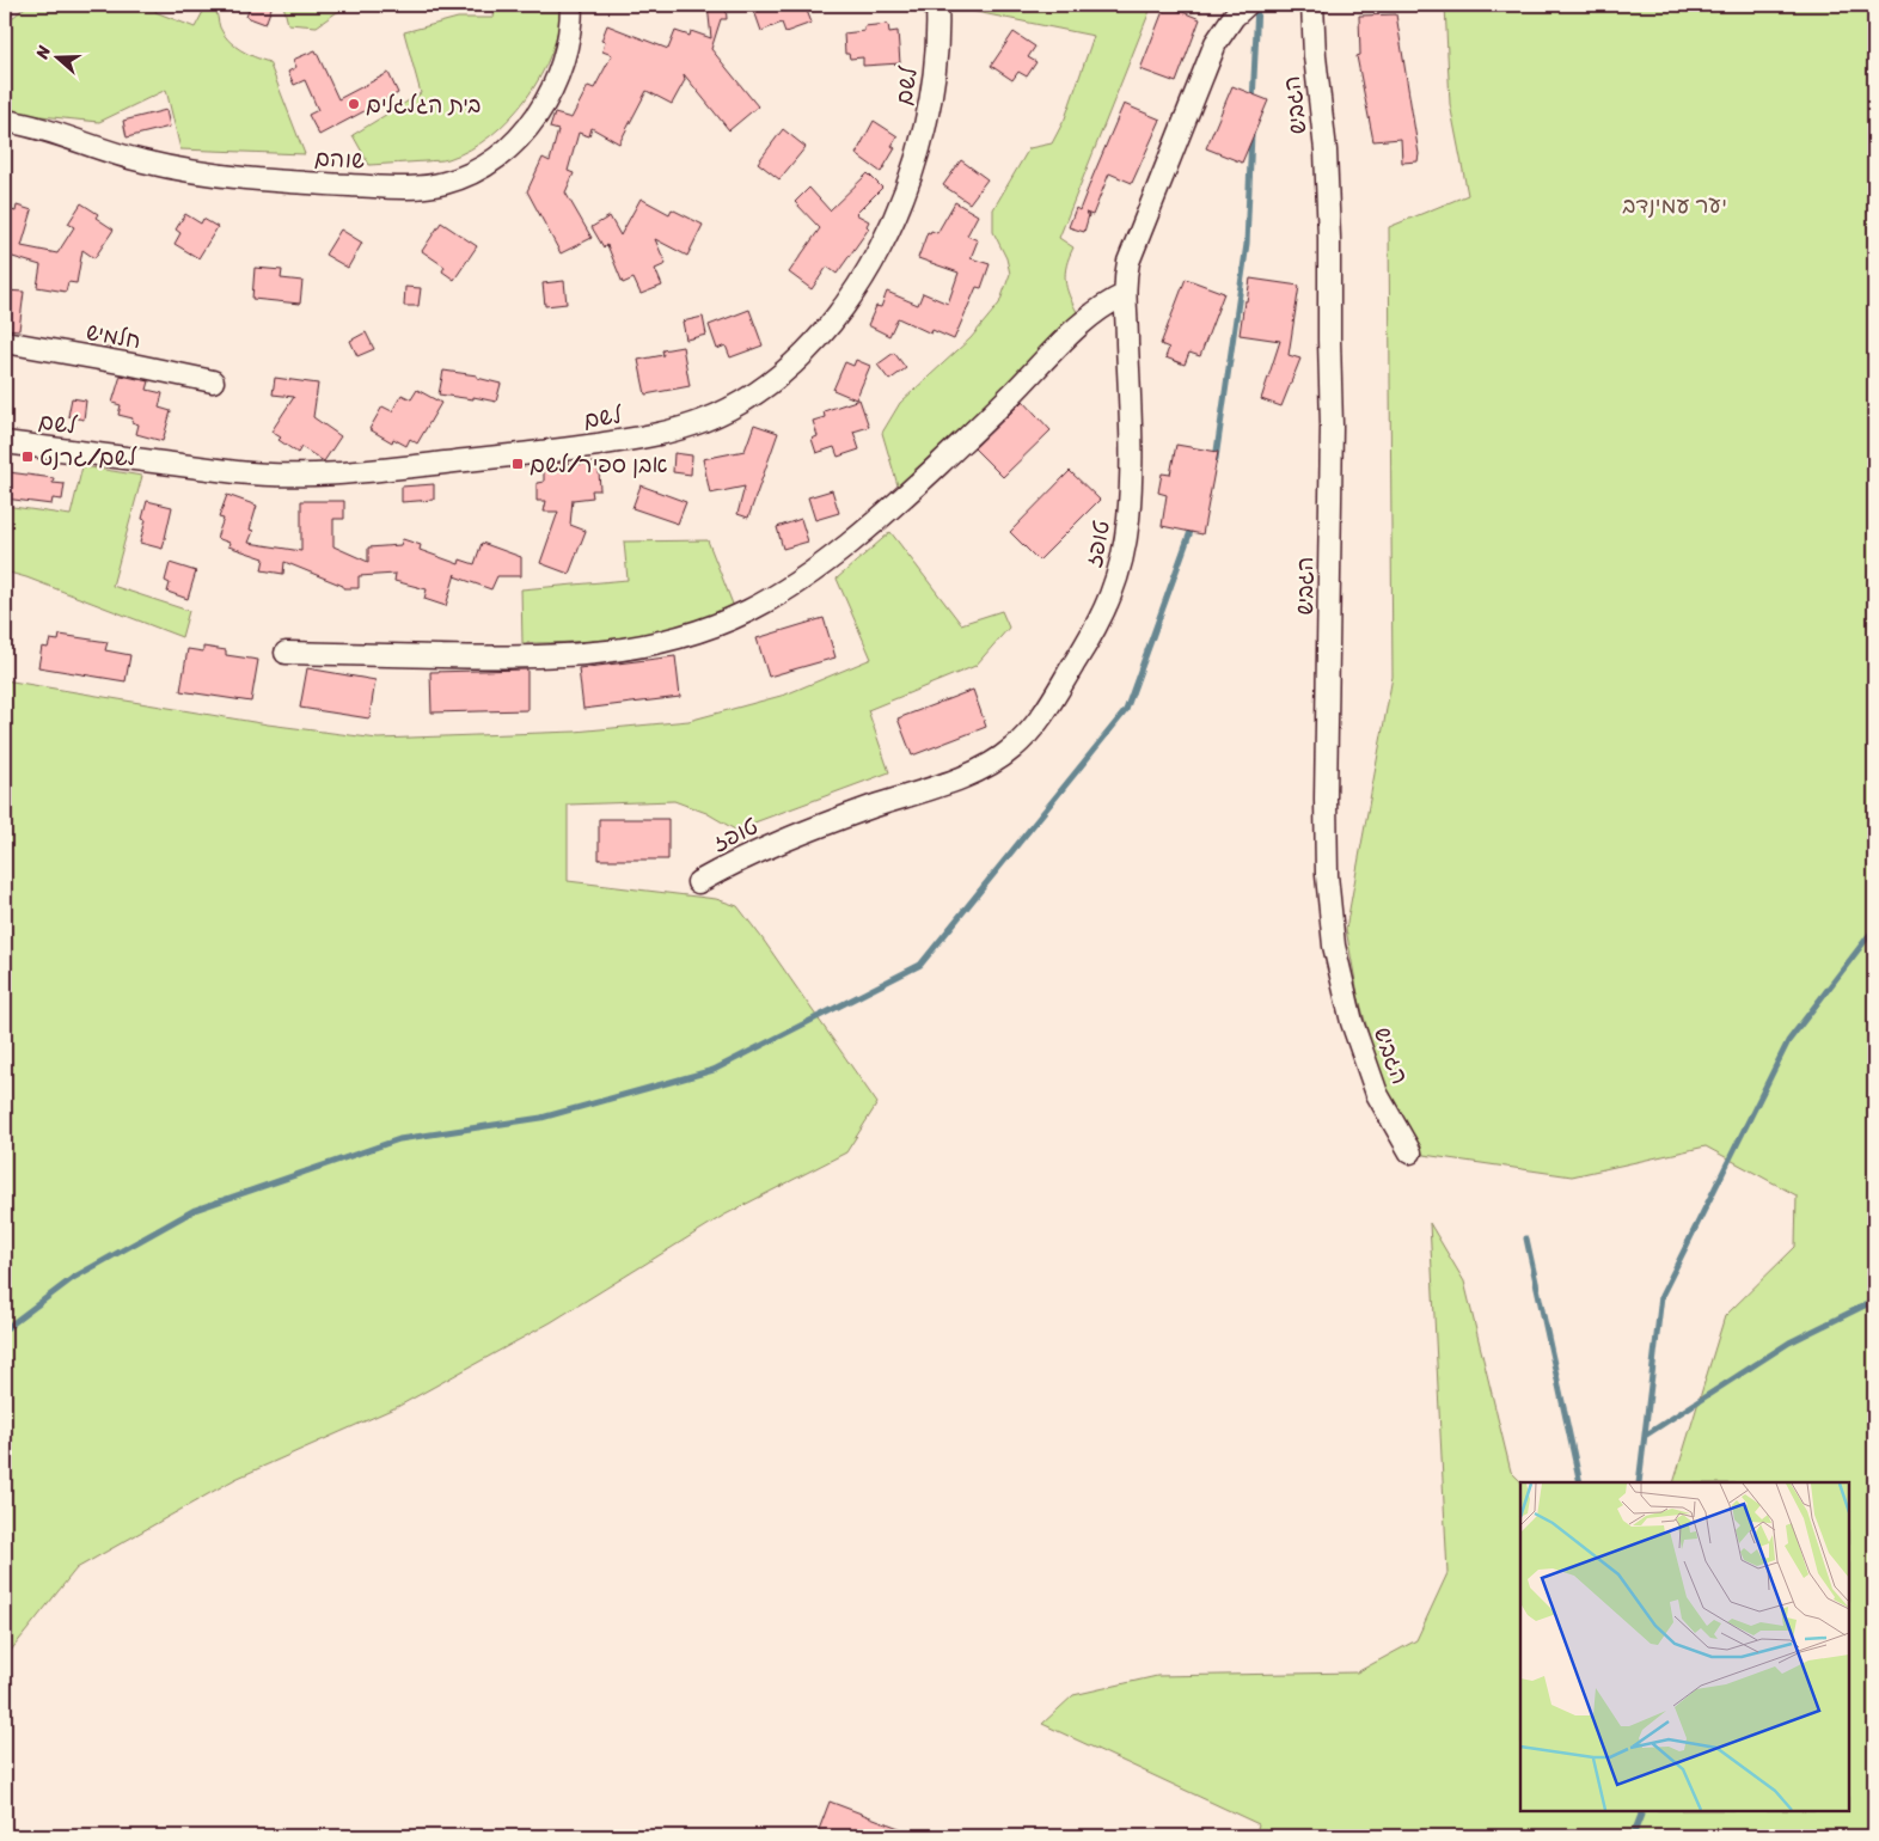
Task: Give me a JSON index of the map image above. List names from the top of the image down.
{
  "streets": {
    "street": [
      "לשם",
      "הגביש",
      "שוהם",
      "חלמיש",
      "טופז"
    ]
  },
  "parks": ["יער עמינדב"],
  "places": {
    "other": ["בית הגלגלים"],
    "transit": ["לשם/גרנט", "אבן ספיר/לשם"]
  },
  "north": "left"
}
